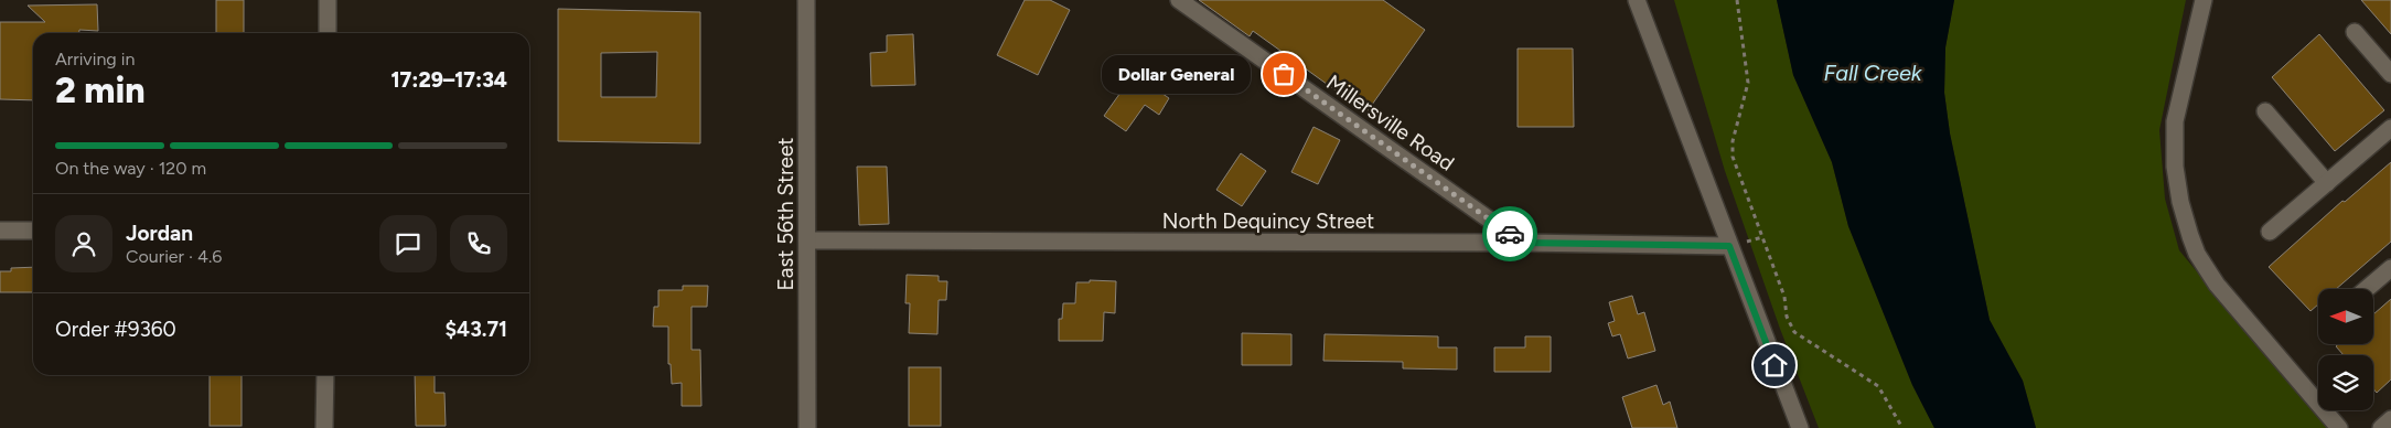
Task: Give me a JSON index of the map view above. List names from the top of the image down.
{
  "streets": {
    "street": ["Millersville Road", "East 56th Street", "North Dequincy Street"]
  },
  "crossings": [
    ["Millersville Road", "North Dequincy Street"],
    ["East 56th Street", "North Dequincy Street"]
  ],
  "water": ["Fall Creek"],
  "places": ["Dollar General"],
  "north": "left",
  "page": {
    "heading": ["2 min", "Arriving in", "17:29–17:34"],
    "panel": [
      "Jordan",
      "Courier · 4.6",
      "Order #9360",
      "$43.71"
    ],
    "bubble": "Dollar General",
    "bar": "On the way · 120 m"
  }
}
